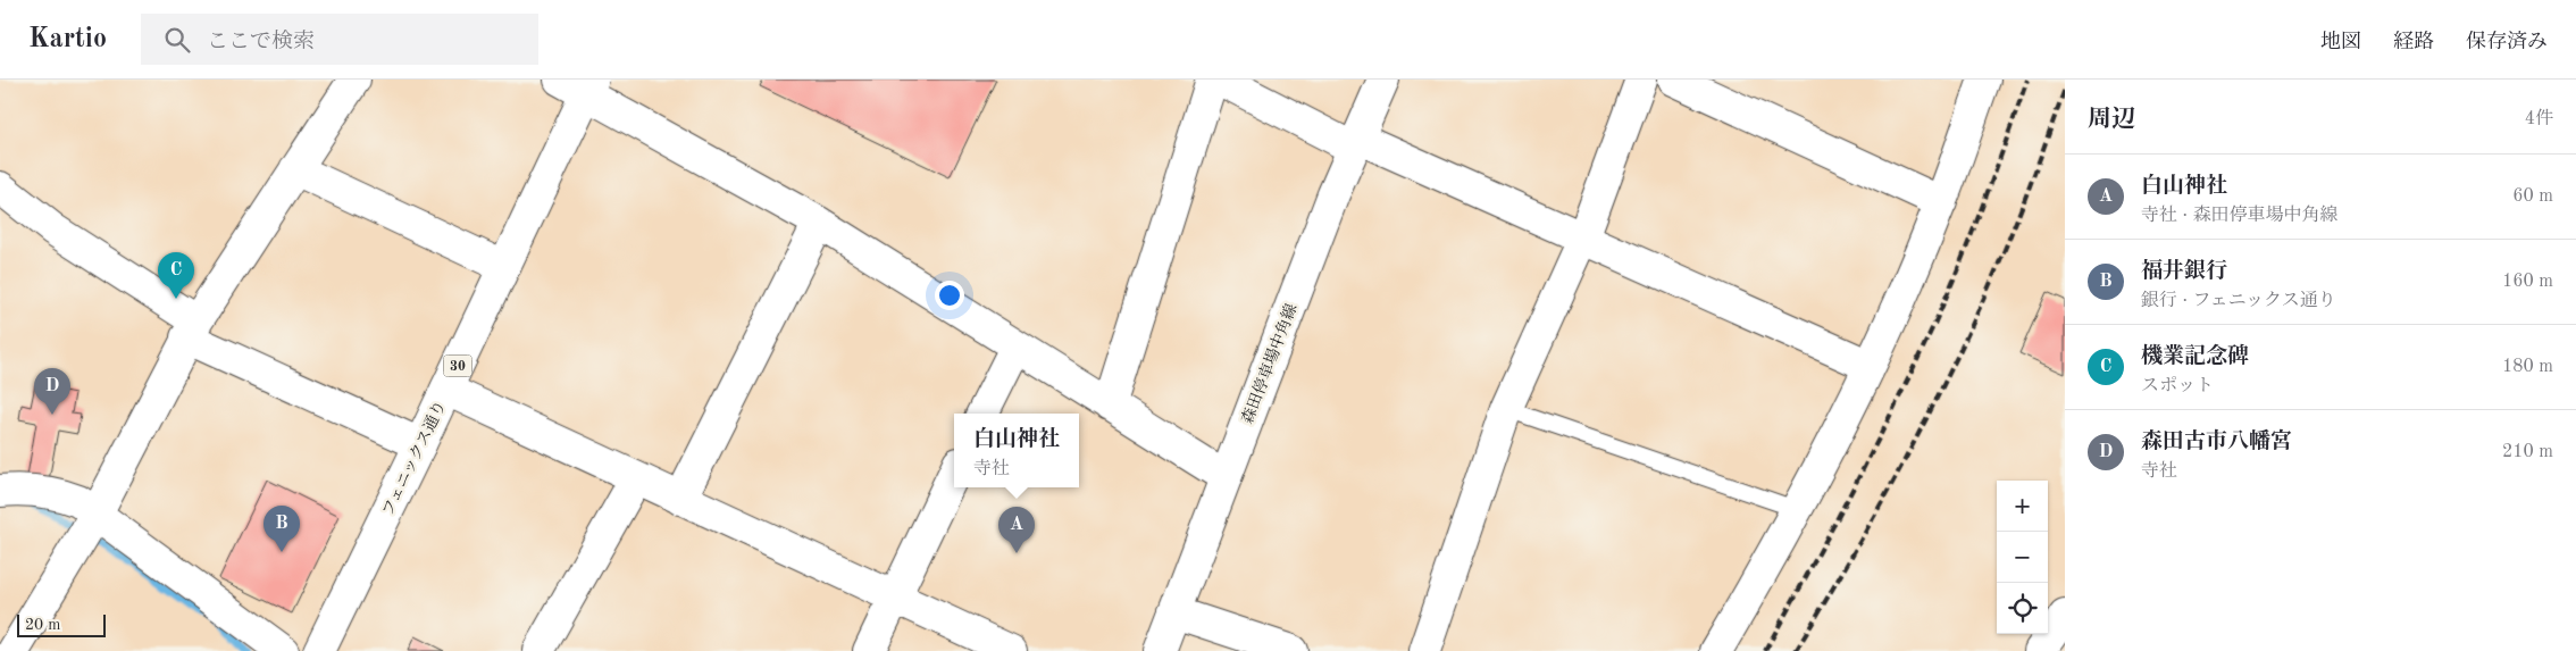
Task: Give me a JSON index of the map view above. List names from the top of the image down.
{
  "streets": {
    "street": ["森田停車場中角線", "30", "フェニックス通り"]
  },
  "scale_bar": "20 m",
  "page": {
    "header": "Kartio",
    "search": "ここで検索",
    "nav": ["地図", "経路", "保存済み"],
    "heading": ["周辺", "4件"],
    "list": [
      {
        "mark": "A",
        "name": "白山神社",
        "note": "寺社 · 森田停車場中角線",
        "value": "60 m"
      },
      {
        "mark": "B",
        "name": "福井銀行",
        "note": "銀行 · フェニックス通り",
        "value": "160 m"
      },
      {
        "mark": "C",
        "name": "機業記念碑",
        "note": "スポット",
        "value": "180 m"
      },
      {
        "mark": "D",
        "name": "森田古市八幡宮",
        "note": "寺社",
        "value": "210 m"
      }
    ],
    "pins": [
      "C",
      "D",
      "B",
      "A"
    ],
    "popup": ["白山神社", "寺社"],
    "map_buttons": ["+", "−"],
    "scale": "20 m"
  }
}
